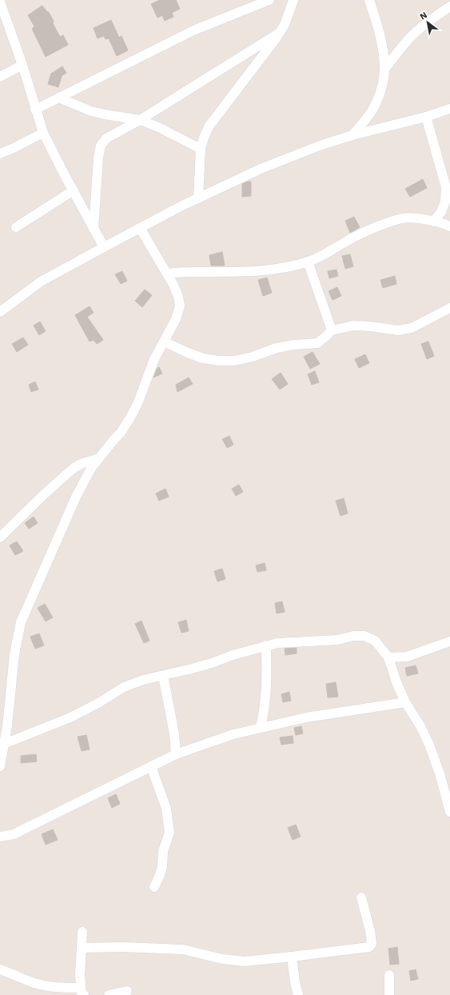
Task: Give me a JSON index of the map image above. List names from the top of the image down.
{
  "north": "top left"
}
